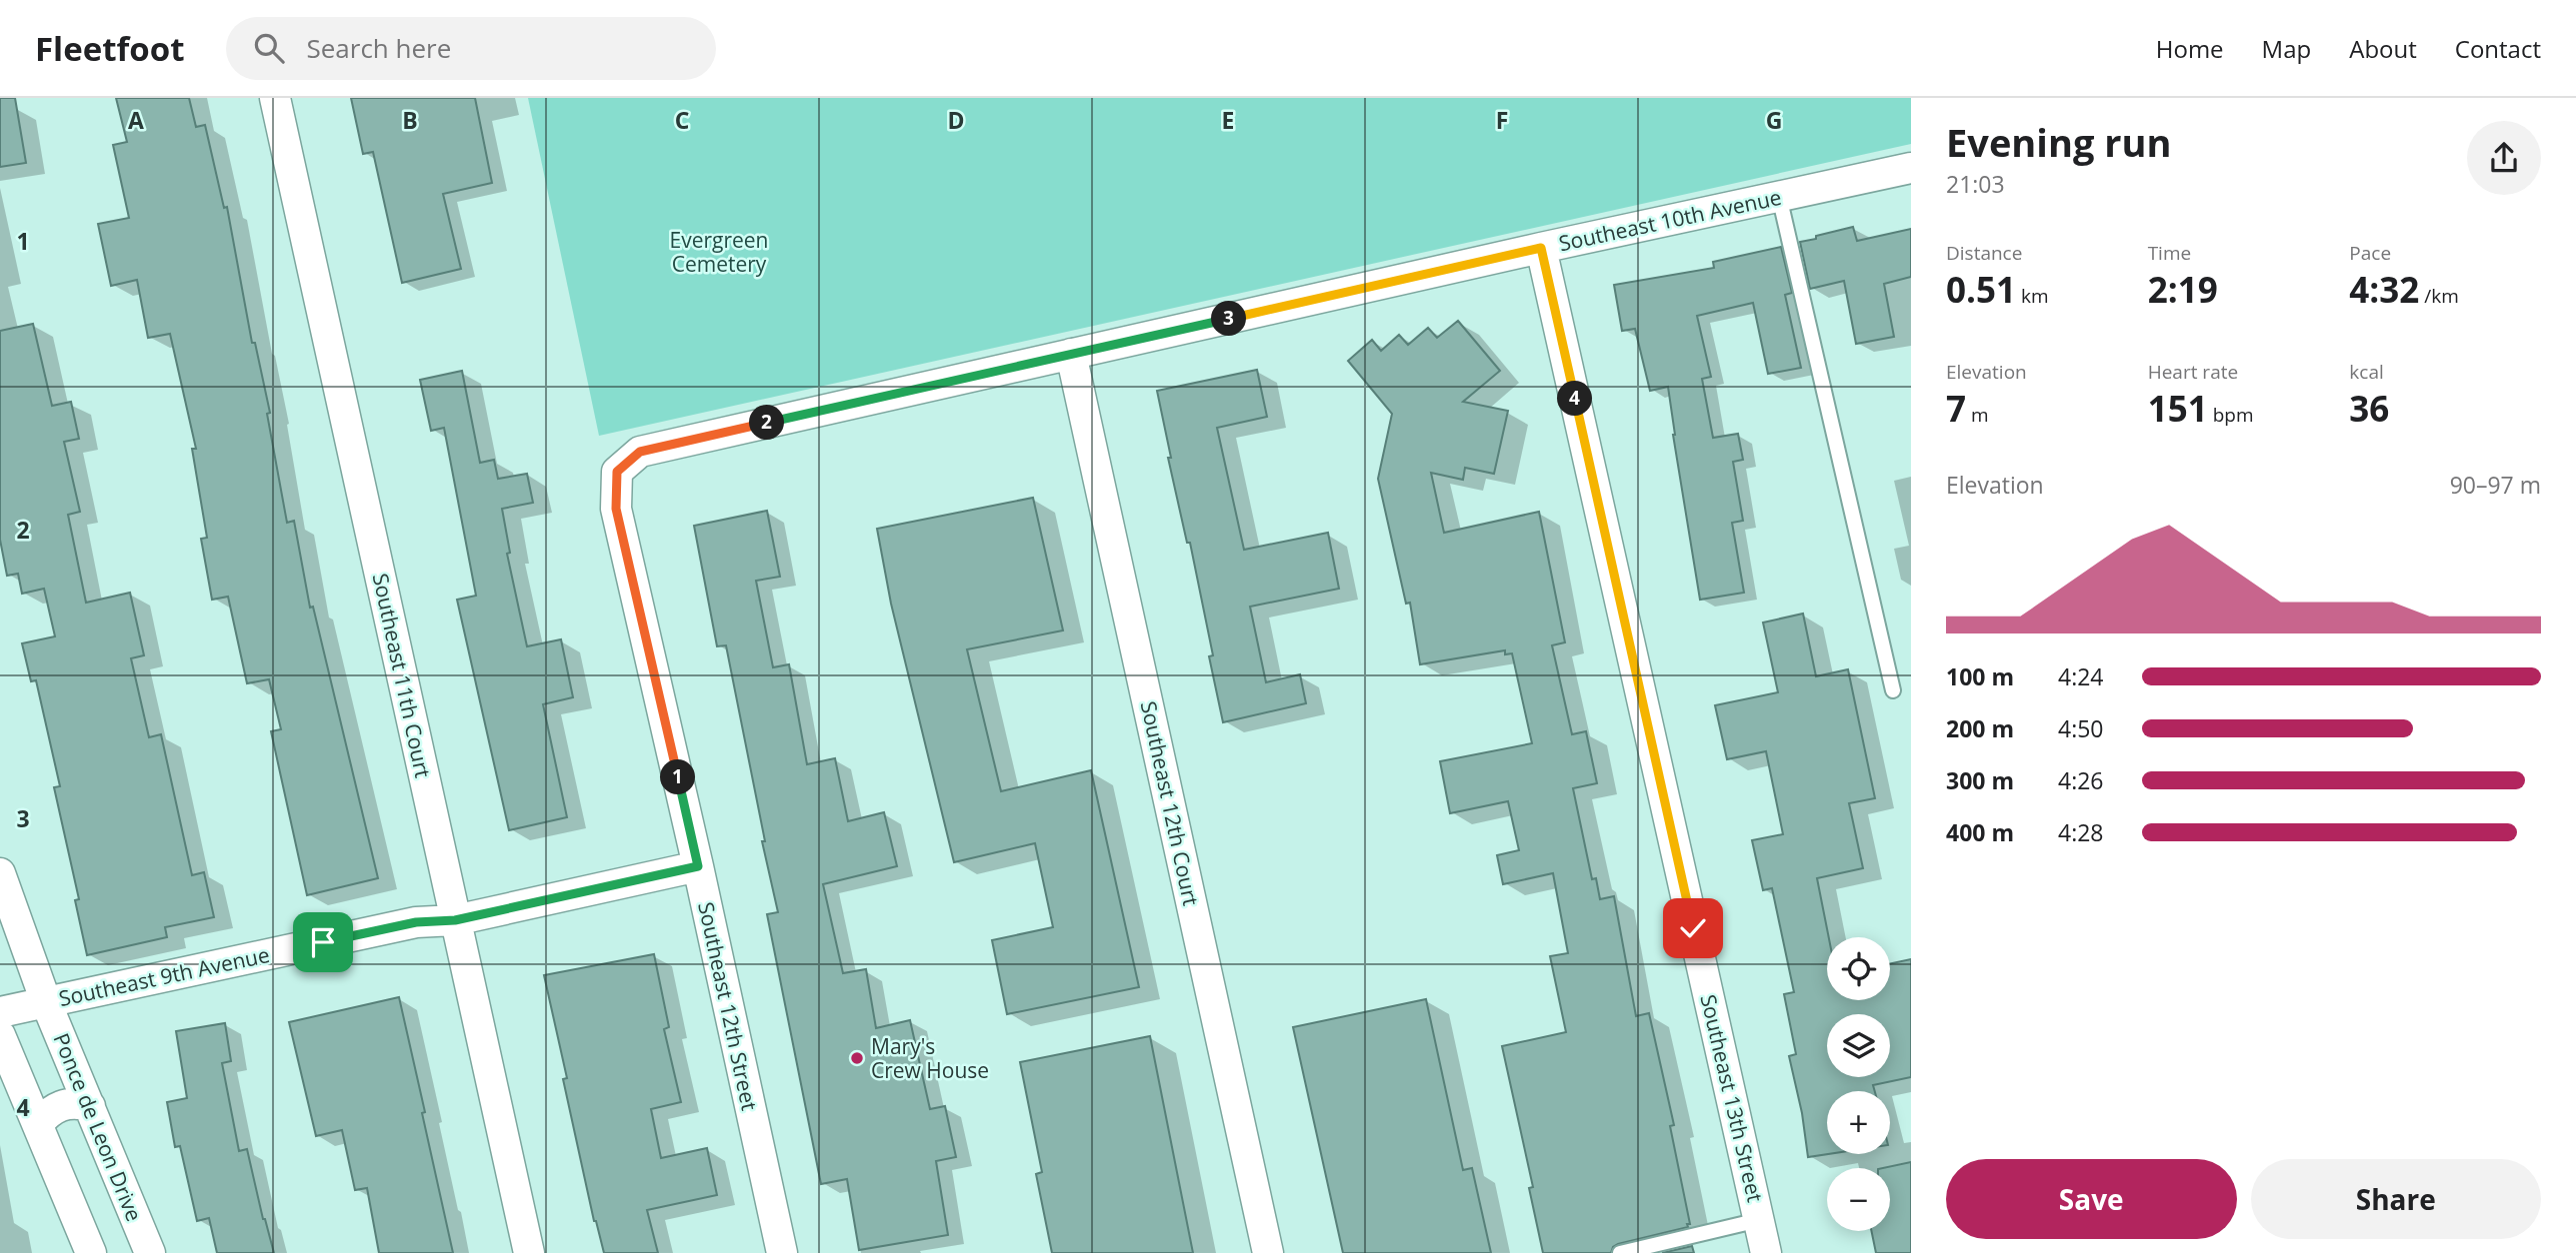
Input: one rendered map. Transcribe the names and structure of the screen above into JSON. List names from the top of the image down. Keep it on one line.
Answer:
{"streets":{"street":["Southeast 10th Avenue","Southeast 11th Court","Southeast 12th Court","Southeast 9th Avenue","Southeast 12th Street","Southeast 13th Street","Ponce de Leon Drive"]},"crossings":[["Southeast 10th Avenue","Southeast 12th Court"],["Southeast 10th Avenue","Southeast 12th Street"],["Southeast 10th Avenue","Southeast 13th Street"],["Southeast 11th Court","Southeast 9th Avenue"],["Southeast 9th Avenue","Southeast 12th Street"],["Southeast 9th Avenue","Ponce de Leon Drive"]],"parks":["Evergreen Cemetery"],"places":["Mary's Crew House"],"page":{"header":"Fleetfoot","search":"Search here","nav":["Home","Map","About","Contact"],"heading":["Evening run","21:03"],"stats":[["Distance","0.51 km"],["Time","2:19"],["Pace","4:32 /km"],["Elevation","7 m"],["Heart rate","151 bpm"],["kcal","36"]],"pins":["3","4","2","1"],"chart":["Elevation","90–97 m"],"list":[{"name":"100 m","note":"4:24"},{"name":"200 m","note":"4:50"},{"name":"300 m","note":"4:26"},{"name":"400 m","note":"4:28"}],"map_buttons":["+","−"],"buttons":["Save","Share"]},"grid":{"columns":["A","B","C","D","E","F","G"],"rows":["1","2","3","4"]}}
